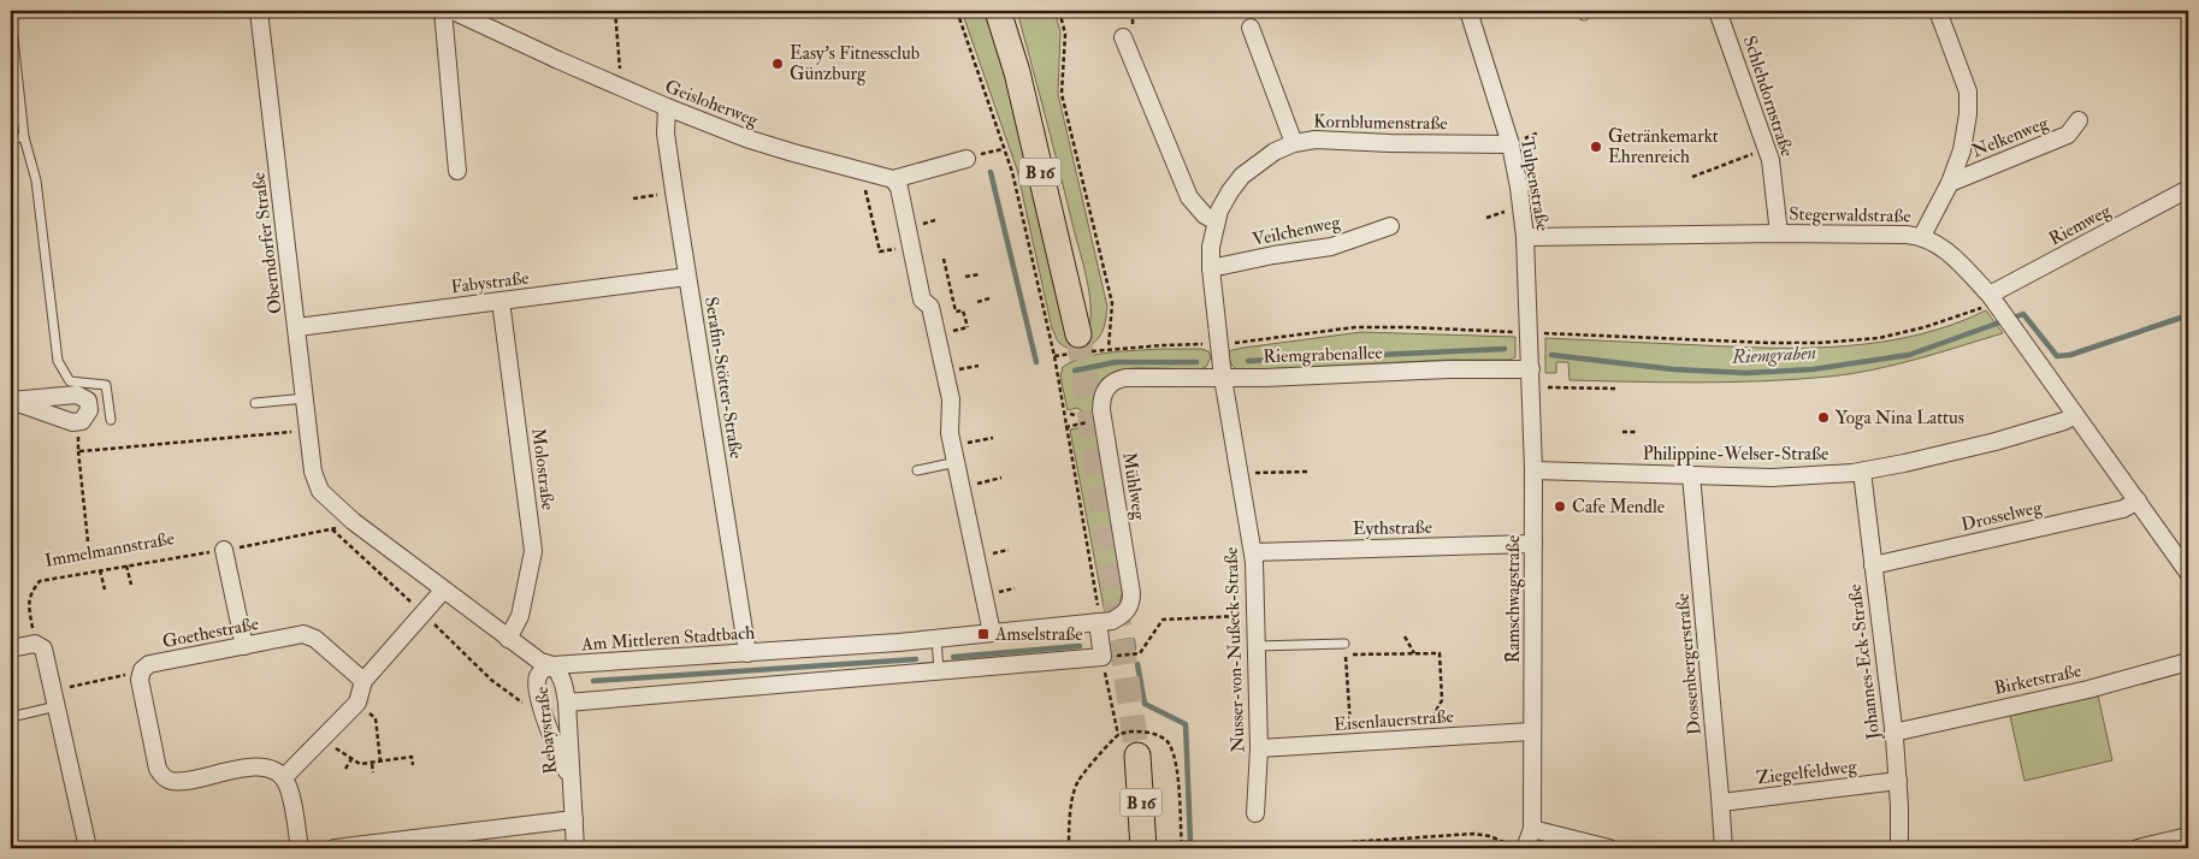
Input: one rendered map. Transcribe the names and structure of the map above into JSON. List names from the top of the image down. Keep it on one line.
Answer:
{"streets":{"main road":["B 16"],"street":["Schlehdornstraße","Geisloherweg","Kornblumenstraße","Nelkenweg","Tulpenstraße","Stegerwaldstraße","Riemweg","Veilchenweg","Oberndorfer Straße","Fabystraße","Riemgrabenallee","Serafin-Stötter-Straße","Philippine-Welser-Straße","Molostraße","Mühlweg","Drosselweg","Eythstraße","Ramschwagstraße","Goethestraße","Am Mittleren Stadtbach","Nusser-von-Nußeck-Straße","Johannes-Eck-Straße","Dossenbergerstraße","Birketstraße","Eisenlauerstraße","Rebaystraße","Ziegelfeldweg"],"path":["Immelmannstraße"]},"crossings":[["Schlehdornstraße","Stegerwaldstraße"],["Geisloherweg","Serafin-Stötter-Straße"],["Kornblumenstraße","Tulpenstraße"],["Kornblumenstraße","Veilchenweg"],["Kornblumenstraße","Riemgrabenallee"],["Kornblumenstraße","Nusser-von-Nußeck-Straße"],["Tulpenstraße","Stegerwaldstraße"],["Tulpenstraße","Riemgrabenallee"],["Tulpenstraße","Ramschwagstraße"],["Stegerwaldstraße","Riemweg"],["Stegerwaldstraße","Philippine-Welser-Straße"],["Stegerwaldstraße","Drosselweg"],["Oberndorfer Straße","Fabystraße"],["Oberndorfer Straße","Am Mittleren Stadtbach"],["Fabystraße","Serafin-Stötter-Straße"],["Fabystraße","Molostraße"],["Riemgrabenallee","Mühlweg"],["Riemgrabenallee","Ramschwagstraße"],["Riemgrabenallee","Nusser-von-Nußeck-Straße"],["Serafin-Stötter-Straße","Am Mittleren Stadtbach"],["Philippine-Welser-Straße","Ramschwagstraße"],["Philippine-Welser-Straße","Johannes-Eck-Straße"],["Philippine-Welser-Straße","Dossenbergerstraße"],["Molostraße","Am Mittleren Stadtbach"],["Mühlweg","Am Mittleren Stadtbach"],["Drosselweg","Johannes-Eck-Straße"],["Eythstraße","Ramschwagstraße"],["Eythstraße","Nusser-von-Nußeck-Straße"],["Immelmannstraße","Am Mittleren Stadtbach"],["Ramschwagstraße","Eisenlauerstraße"],["Am Mittleren Stadtbach","Rebaystraße"],["Nusser-von-Nußeck-Straße","Eisenlauerstraße"],["Johannes-Eck-Straße","Birketstraße"],["Johannes-Eck-Straße","Ziegelfeldweg"],["Dossenbergerstraße","Ziegelfeldweg"]],"water":["Riemgraben"],"places":{"other":["Easy's Fitnessclub Günzburg","Getränkemarkt Ehrenreich","Yoga Nina Lattus","Cafe Mendle"],"transit":["Amselstraße"]}}
